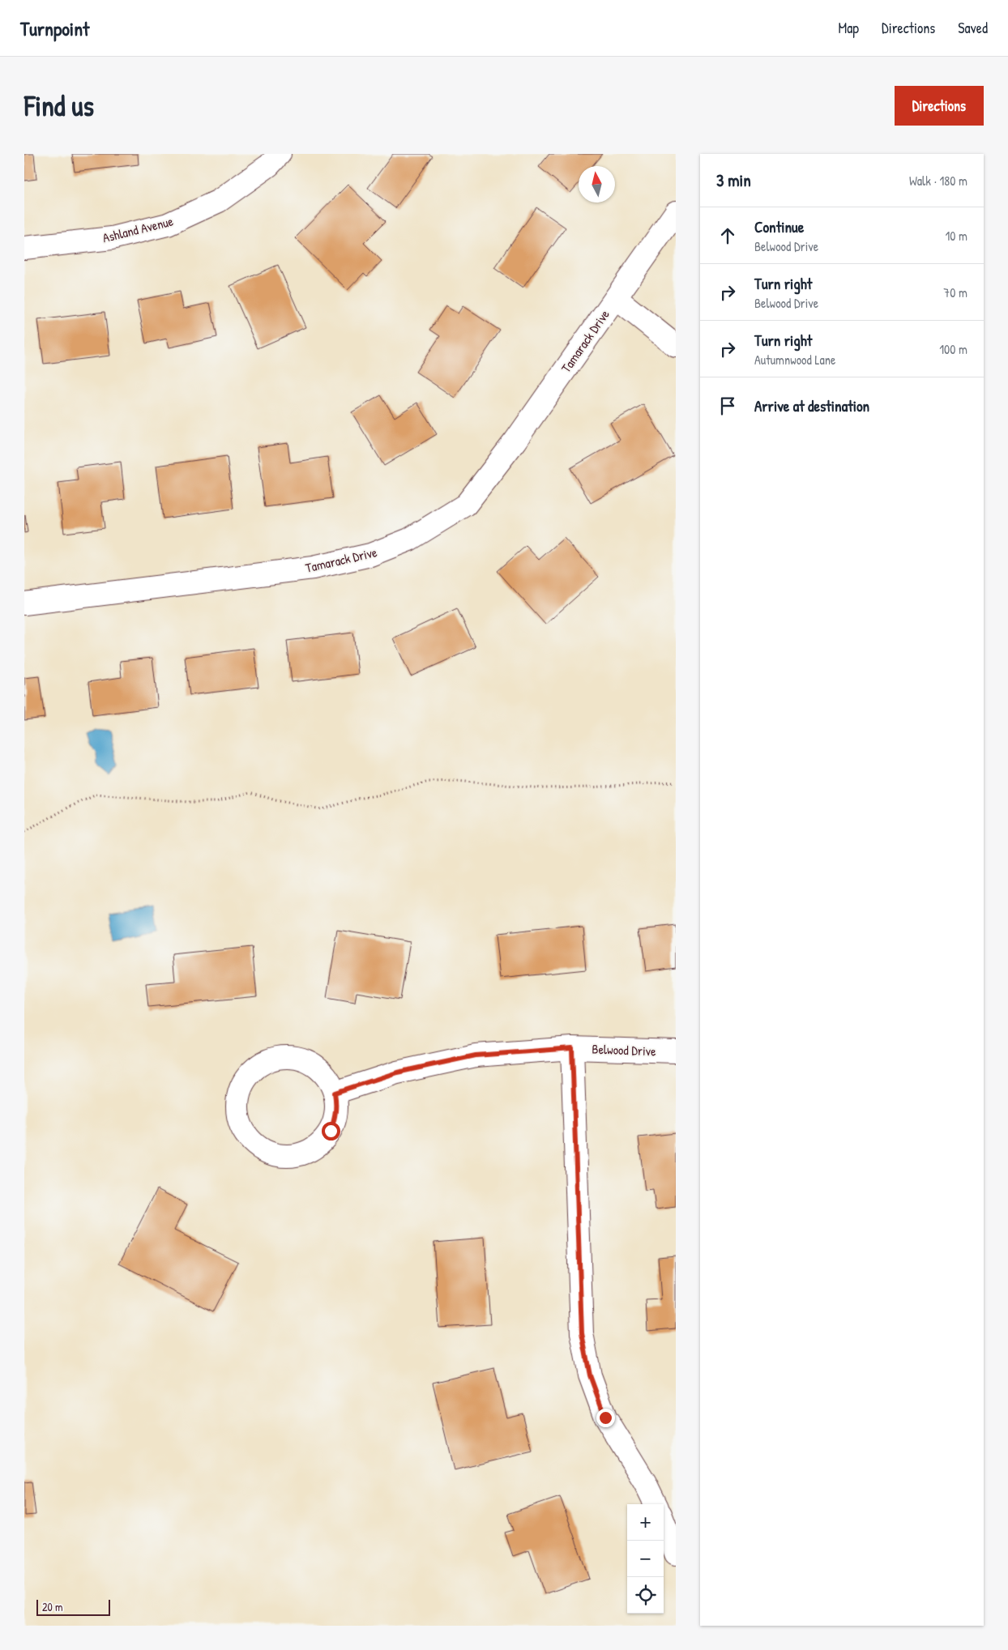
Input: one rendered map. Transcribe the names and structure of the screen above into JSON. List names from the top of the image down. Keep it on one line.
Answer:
{"streets":{"street":["Ashland Avenue","Tamarack Drive","Belwood Drive"]},"scale_bar":"20 m","north":"top","page":{"header":"Turnpoint","nav":["Map","Directions","Saved"],"buttons":"Directions","title":"Find us","heading":["3 min","Walk · 180 m"],"list":[["Continue","Belwood Drive","10 m"],["Turn right","Belwood Drive","70 m"],["Turn right","Autumnwood Lane","100 m"],"Arrive at destination"],"map_buttons":["+","−"],"scale":"20 m"}}
